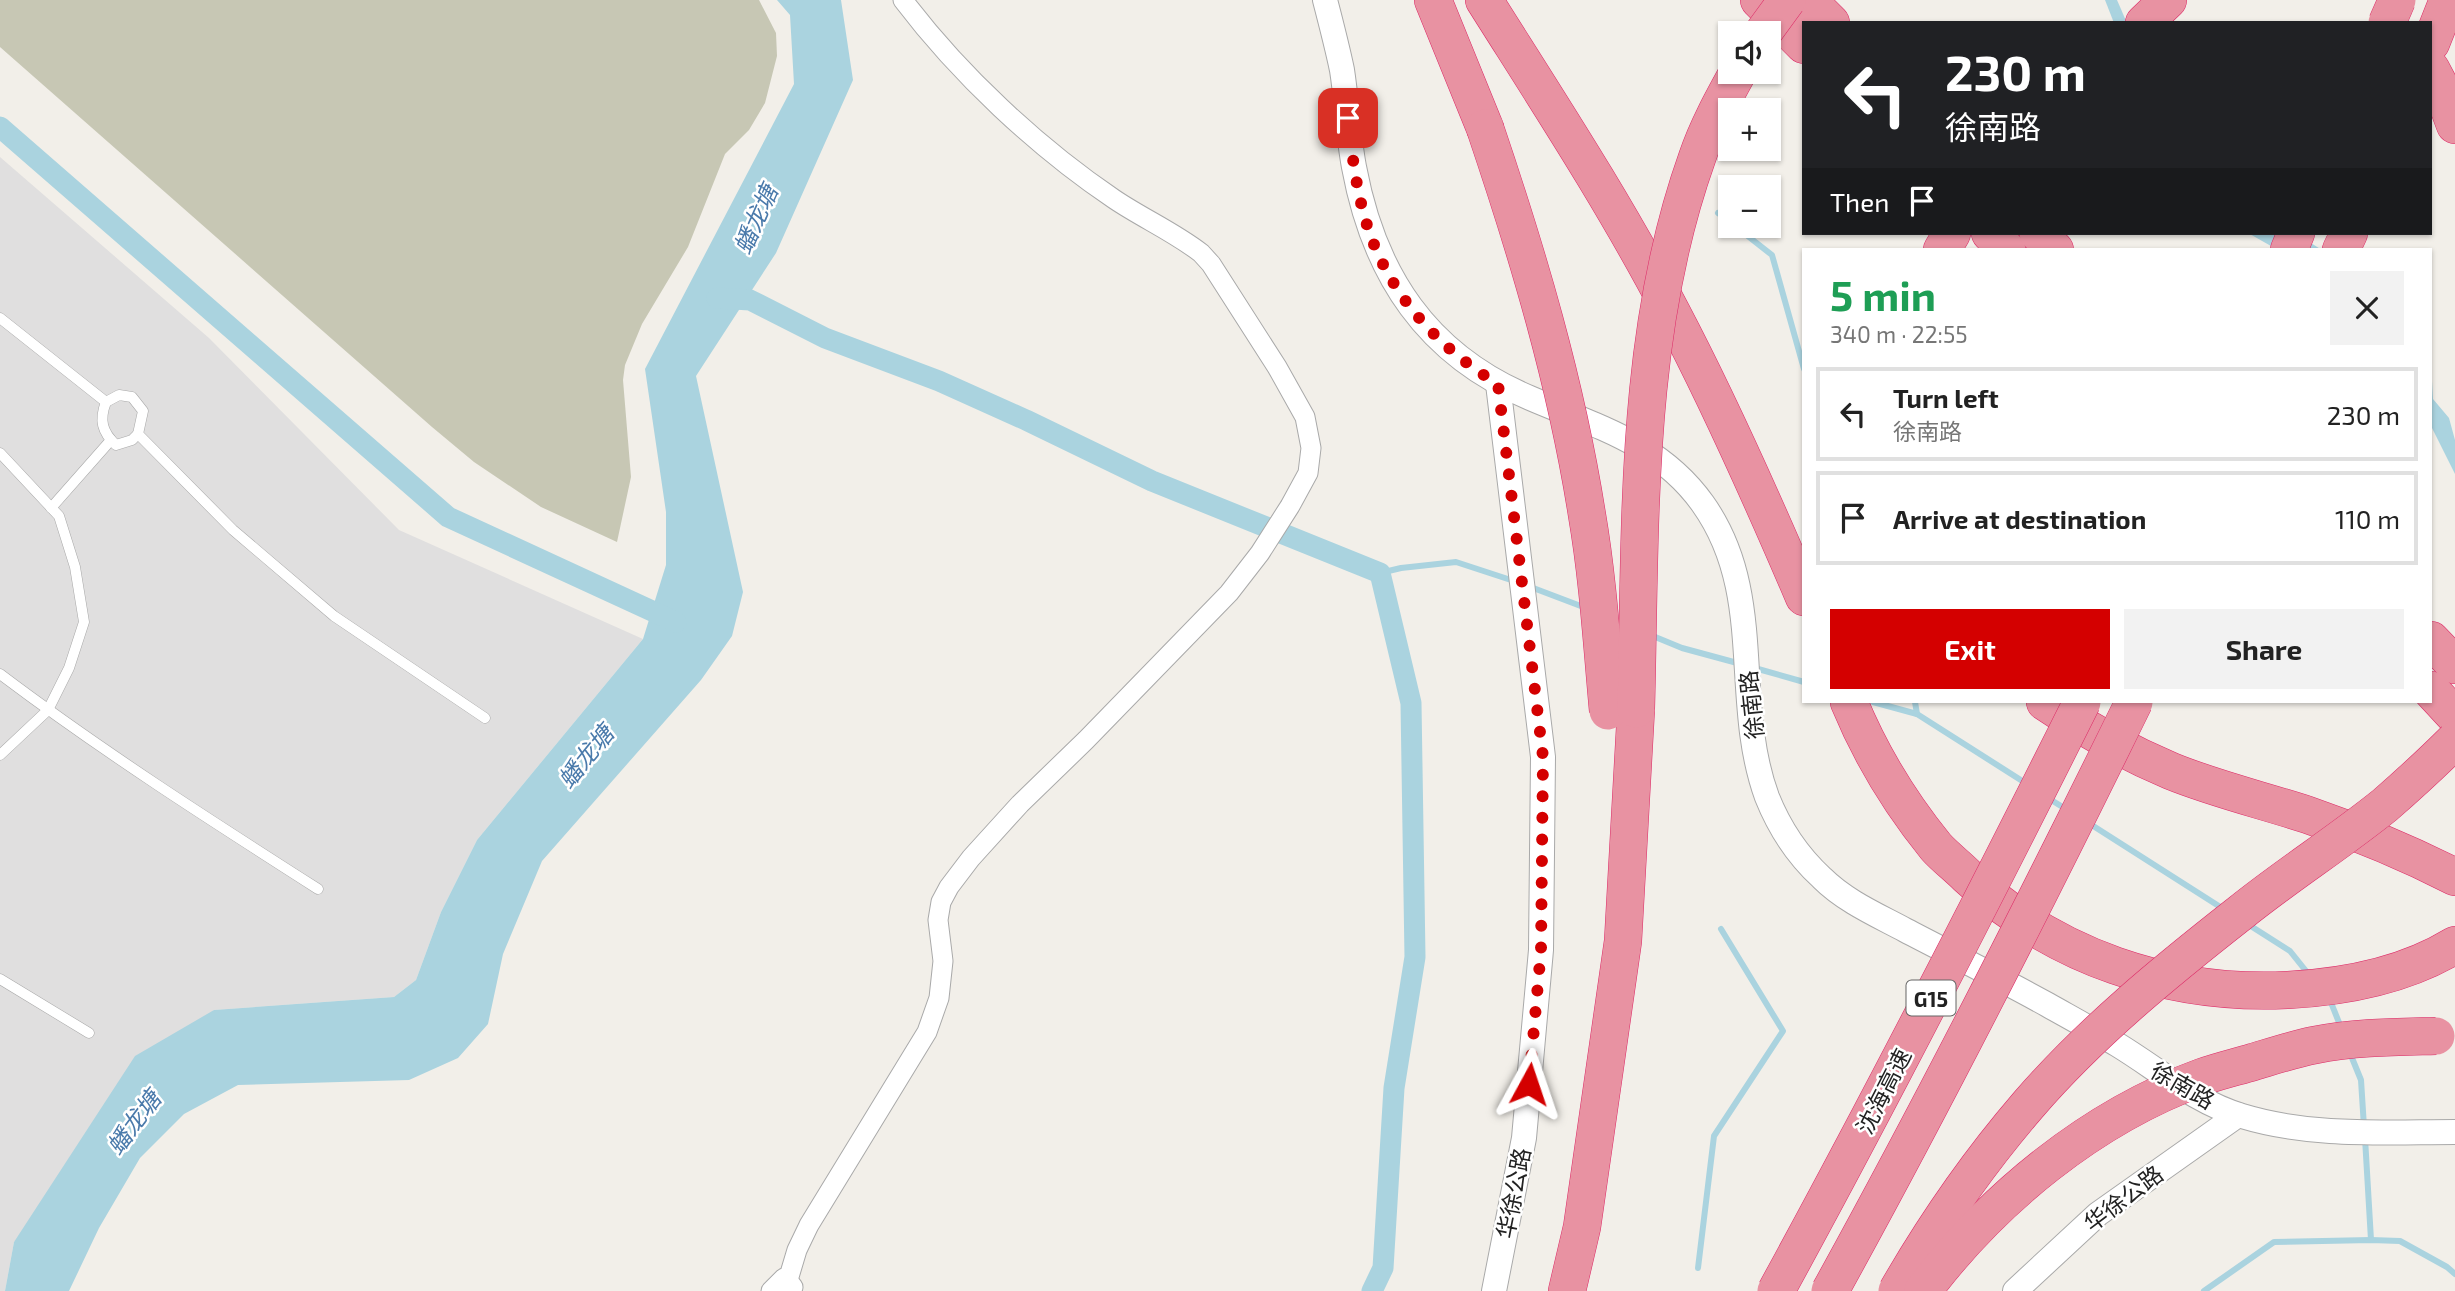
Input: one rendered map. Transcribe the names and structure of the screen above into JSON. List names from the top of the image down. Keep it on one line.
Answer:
{"streets":{"highway":["G15","沈海高速"],"street":["徐南路","华徐公路"]},"crossings":[["徐南路","华徐公路"]],"water":["蟠龙塘"],"page":{"map_buttons":["+","−"],"turn":["230 m","徐南路"],"then":"Then","heading":["5 min","340 m · 22:55"],"list":[{"name":"Turn left","note":"徐南路","value":"230 m"},{"name":"Arrive at destination","value":"110 m"}],"buttons":["Exit","Share"]}}
